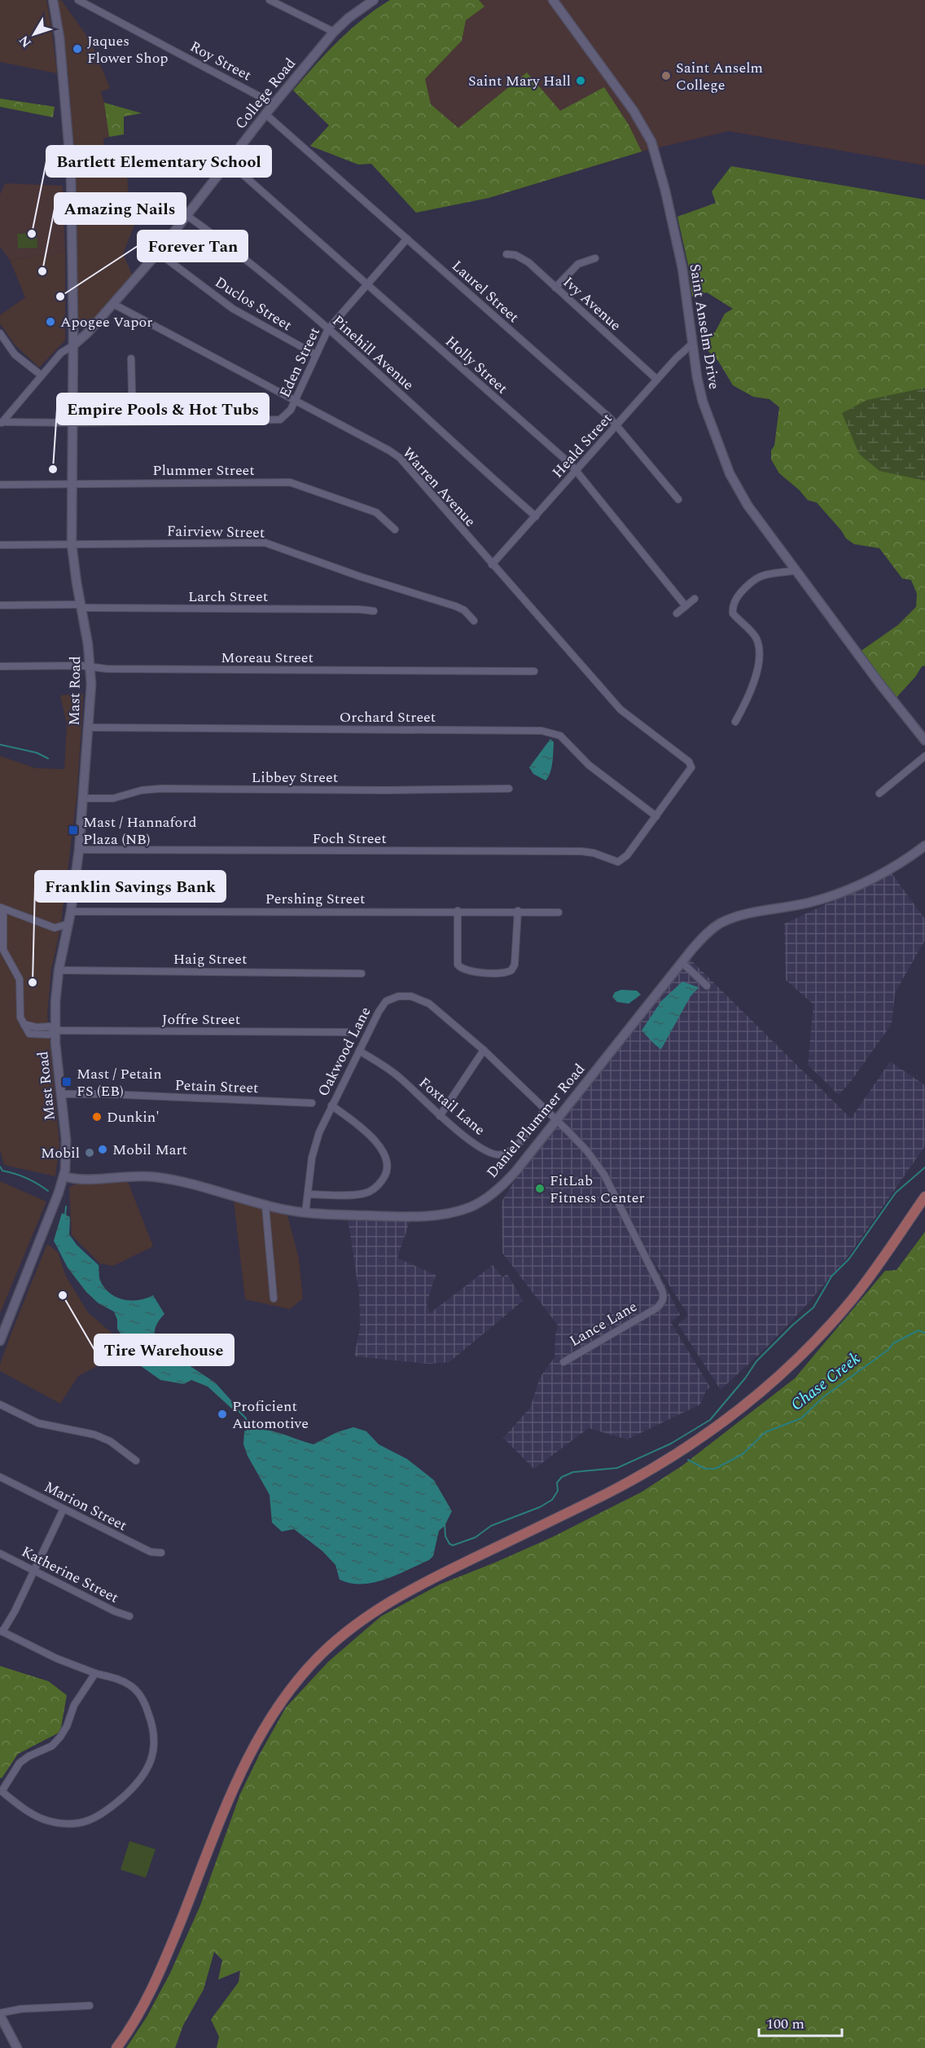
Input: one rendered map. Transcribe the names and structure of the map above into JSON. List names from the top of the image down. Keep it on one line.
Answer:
{"streets":{"street":["Roy Street","College Road","Laurel Street","Duclos Street","Ivy Avenue","Saint Anselm Drive","Pinehill Avenue","Eden Street","Holly Street","Heald Street","Plummer Street","Warren Avenue","Fairview Street","Larch Street","Moreau Street","Mast Road","Orchard Street","Libbey Street","Foch Street","Pershing Street","Haig Street","Joffre Street","Oakwood Lane","Petain Street","Foxtail Lane","Daniel Plummer Road","Lance Lane","Marion Street","Katherine Street"]},"crossings":[["Roy Street","College Road"],["College Road","Laurel Street"],["College Road","Duclos Street"],["College Road","Pinehill Avenue"],["College Road","Holly Street"],["College Road","Warren Avenue"],["College Road","Mast Road"],["Laurel Street","Eden Street"],["Laurel Street","Heald Street"],["Duclos Street","Eden Street"],["Ivy Avenue","Heald Street"],["Saint Anselm Drive","Heald Street"],["Pinehill Avenue","Eden Street"],["Pinehill Avenue","Heald Street"],["Eden Street","Holly Street"],["Eden Street","Warren Avenue"],["Eden Street","Mast Road"],["Holly Street","Heald Street"],["Heald Street","Warren Avenue"],["Plummer Street","Mast Road"],["Warren Avenue","Orchard Street"],["Warren Avenue","Foch Street"],["Fairview Street","Mast Road"],["Larch Street","Mast Road"],["Moreau Street","Mast Road"],["Mast Road","Orchard Street"],["Mast Road","Libbey Street"],["Mast Road","Foch Street"],["Mast Road","Pershing Street"],["Mast Road","Haig Street"],["Mast Road","Joffre Street"],["Mast Road","Petain Street"],["Mast Road","Daniel Plummer Road"],["Orchard Street","Foch Street"],["Oakwood Lane","Foxtail Lane"],["Oakwood Lane","Daniel Plummer Road"],["Oakwood Lane","Lance Lane"]],"water":["Chase Creek"],"places":{"other":["Jaques Flower Shop","Saint Anselm College","Saint Mary Hall","Bartlett Elementary School","Amazing Nails","Forever Tan","Apogee Vapor","Empire Pools & Hot Tubs","Franklin Savings Bank","Dunkin'","Mobil Mart","Mobil","FitLab Fitness Center","Tire Warehouse","Proficient Automotive"],"transit":["Mast / Hannaford Plaza (NB)","Mast / Petain FS (EB)"]},"scale_bar":"100 m","north":"bottom left"}
